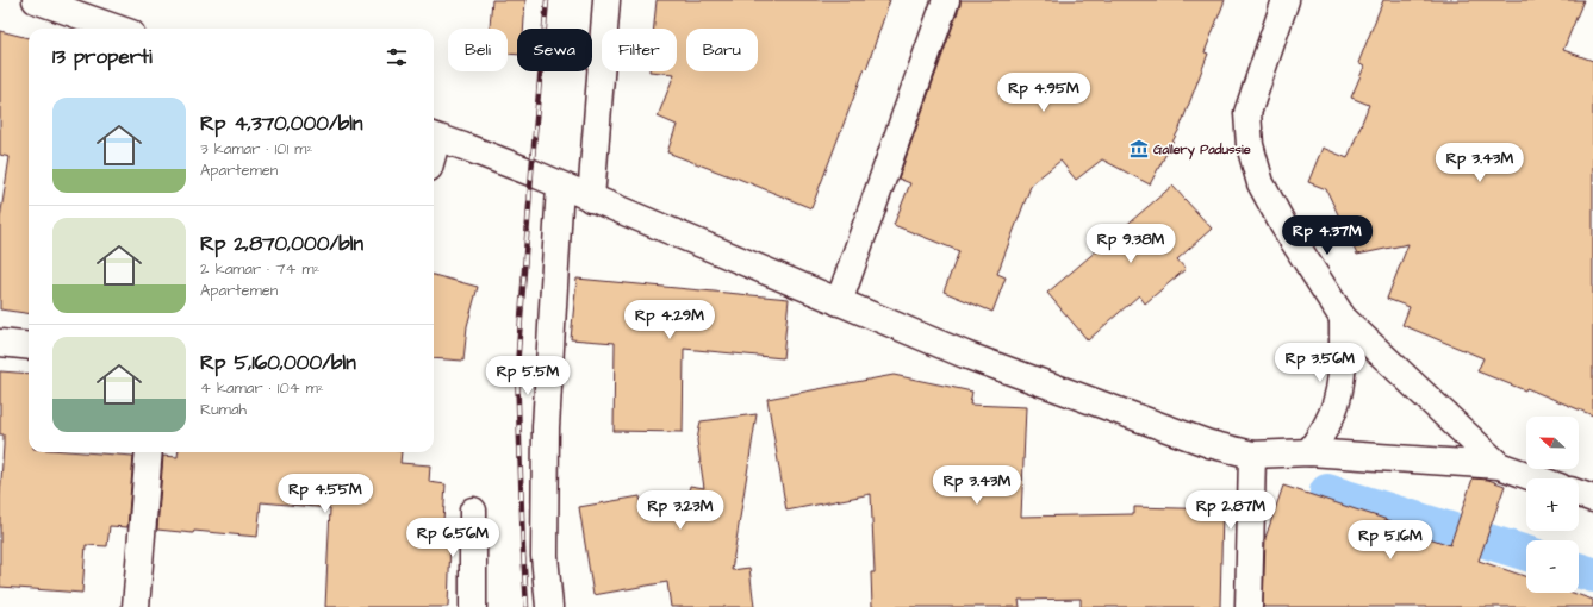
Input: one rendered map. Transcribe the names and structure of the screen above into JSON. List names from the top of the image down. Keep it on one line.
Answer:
{"places":{"museum":["Gallery Padussie"]},"north":"left","page":{"chip":["Beli","Sewa","Filter","Baru"],"heading":"13 properti","price":["Rp 4.95M","Rp 3.43M","Rp 4.37M","Rp 9.38M","Rp 4.29M","Rp 3.56M","Rp 5.5M","Rp 3.43M","Rp 4.55M","Rp 3.23M","Rp 2.87M","Rp 6.56M","Rp 5.16M"],"list":[{"name":"Rp 4,370,000/bln","note":"3 kamar · 101 m² · Apartemen"},{"name":"Rp 2,870,000/bln","note":"2 kamar · 74 m² · Apartemen"},{"name":"Rp 5,160,000/bln","note":"4 kamar · 104 m² · Rumah"}],"map_buttons":["+","−"]}}
